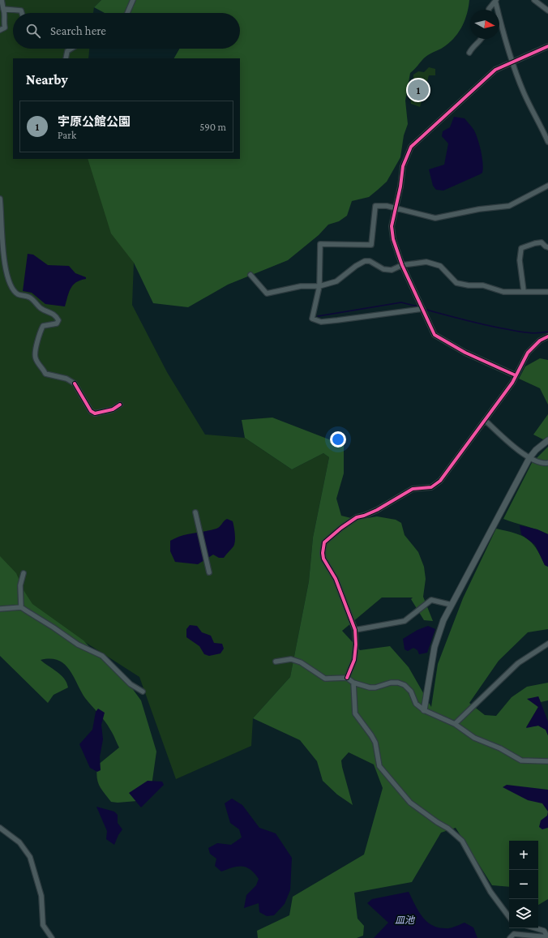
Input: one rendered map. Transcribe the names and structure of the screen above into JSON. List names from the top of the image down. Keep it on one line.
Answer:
{"water":["皿池"],"north":"right","page":{"search":"Search here","heading":"Nearby","pins":"1","list":[{"mark":"1","name":"宇原公館公園","note":"Park","value":"590 m"}],"map_buttons":["+","−"]}}
